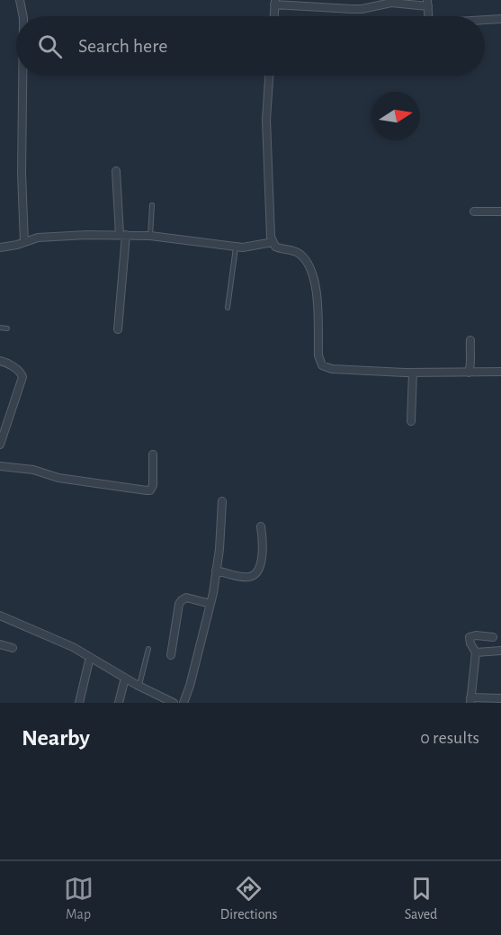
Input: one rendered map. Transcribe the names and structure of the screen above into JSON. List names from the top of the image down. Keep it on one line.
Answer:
{"north":"right","page":{"search":"Search here","heading":["Nearby","0 results"],"nav":["Map","Directions","Saved"]}}
